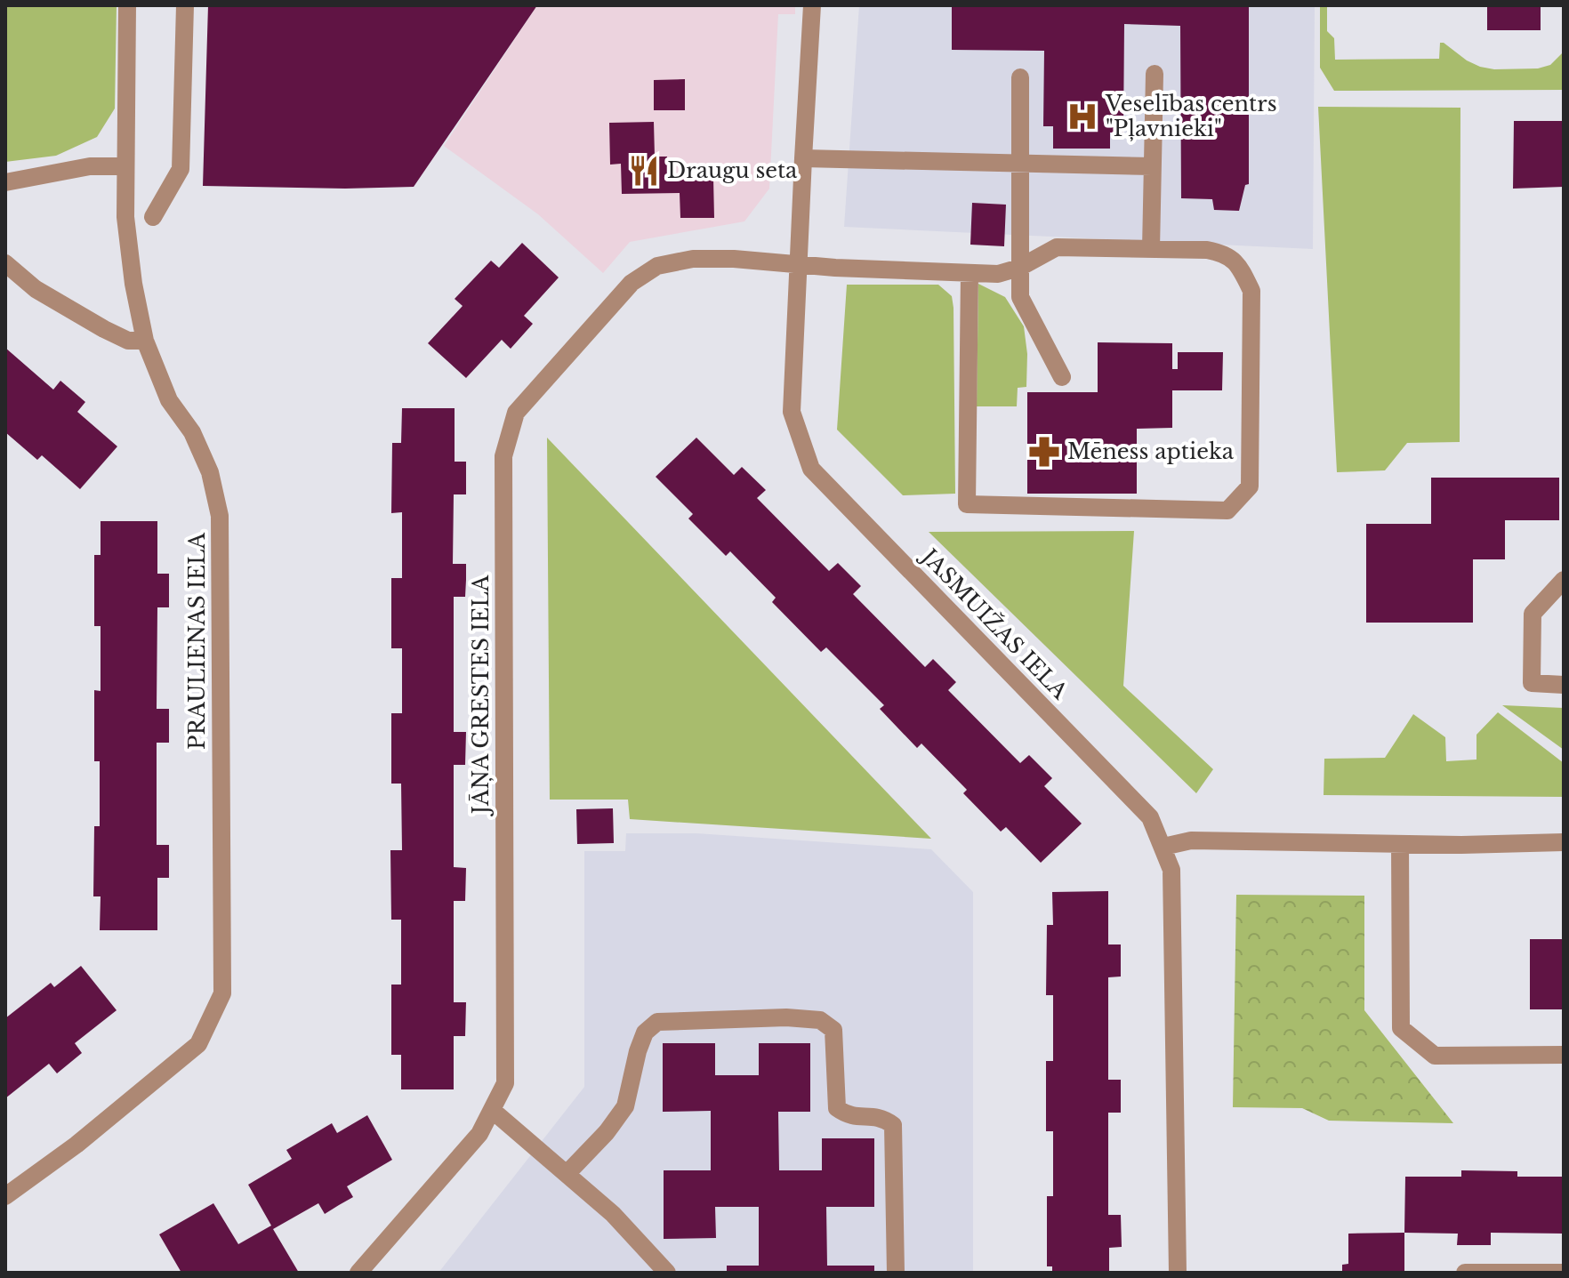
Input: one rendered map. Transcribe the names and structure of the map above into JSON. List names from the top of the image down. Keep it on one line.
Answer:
{"streets":{"street":["JASMUIŽAS IELA","PRAULIENAS IELA","JĀŅA GRESTES IELA"]},"crossings":[["JASMUIŽAS IELA","JĀŅA GRESTES IELA"]],"places":{"hospital":["Veselības centrs \"Pļavnieki\""],"restaurant":["Draugu seta"],"pharmacy":["Mēness aptieka"]}}
